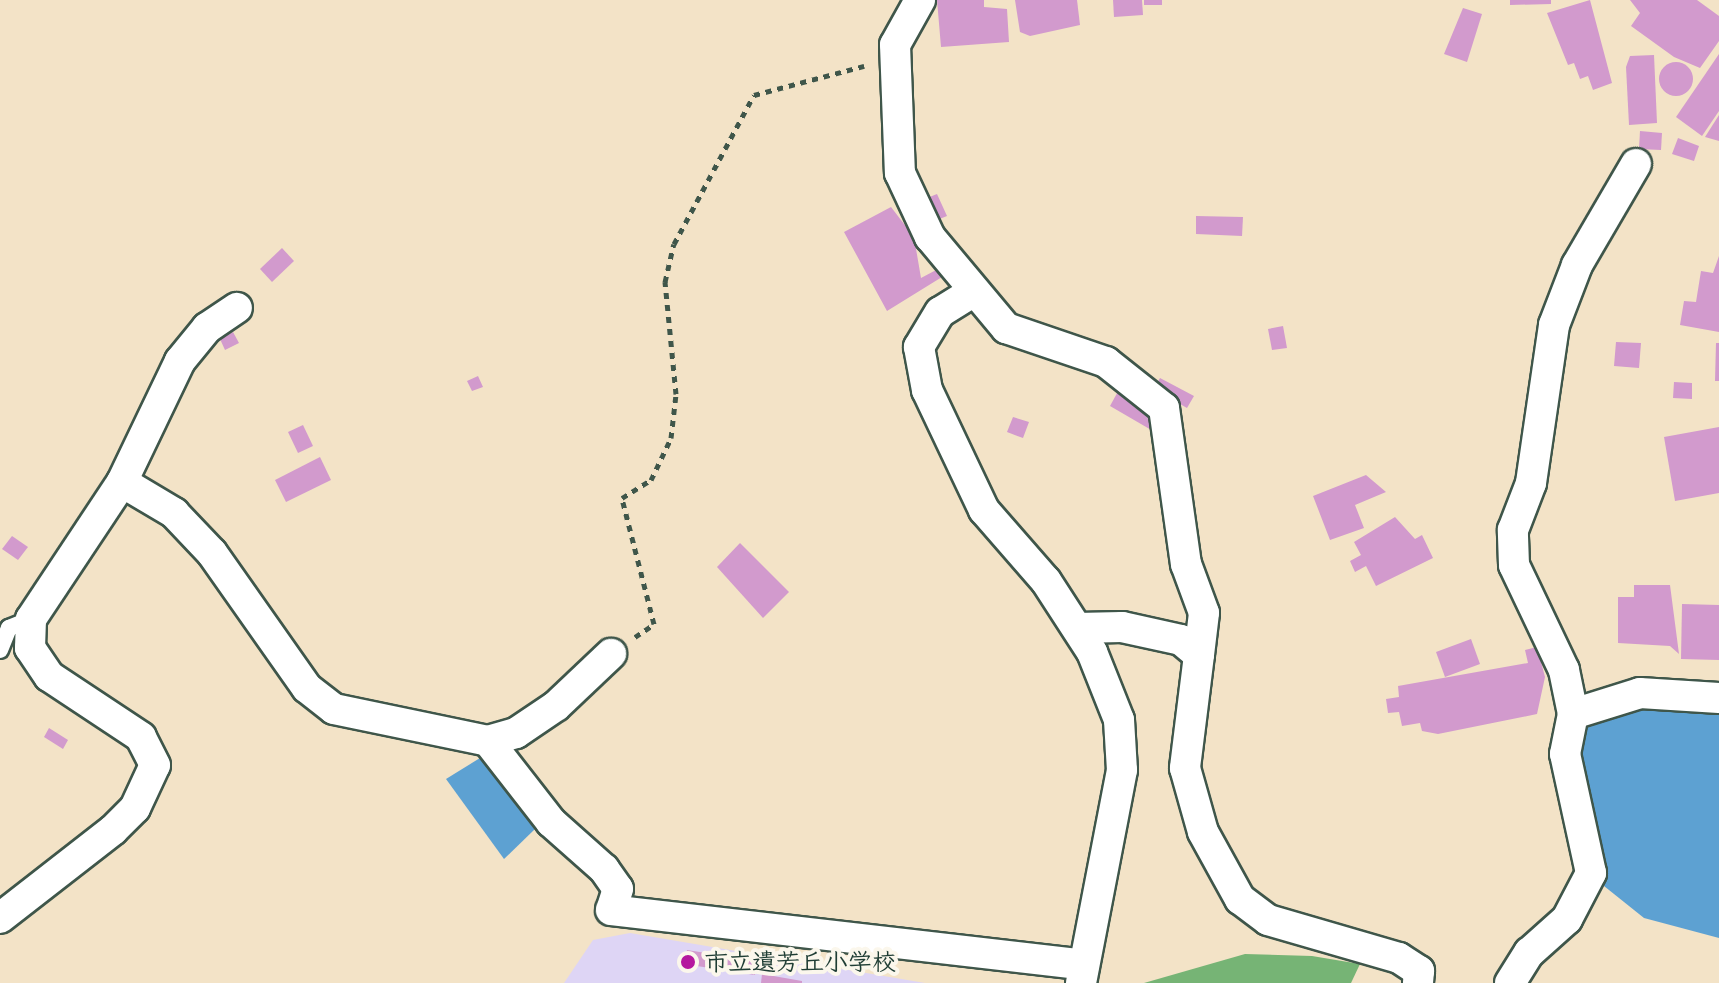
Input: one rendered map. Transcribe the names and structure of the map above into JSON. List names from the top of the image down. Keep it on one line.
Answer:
{"places":["市立遺芳丘小学校"]}
